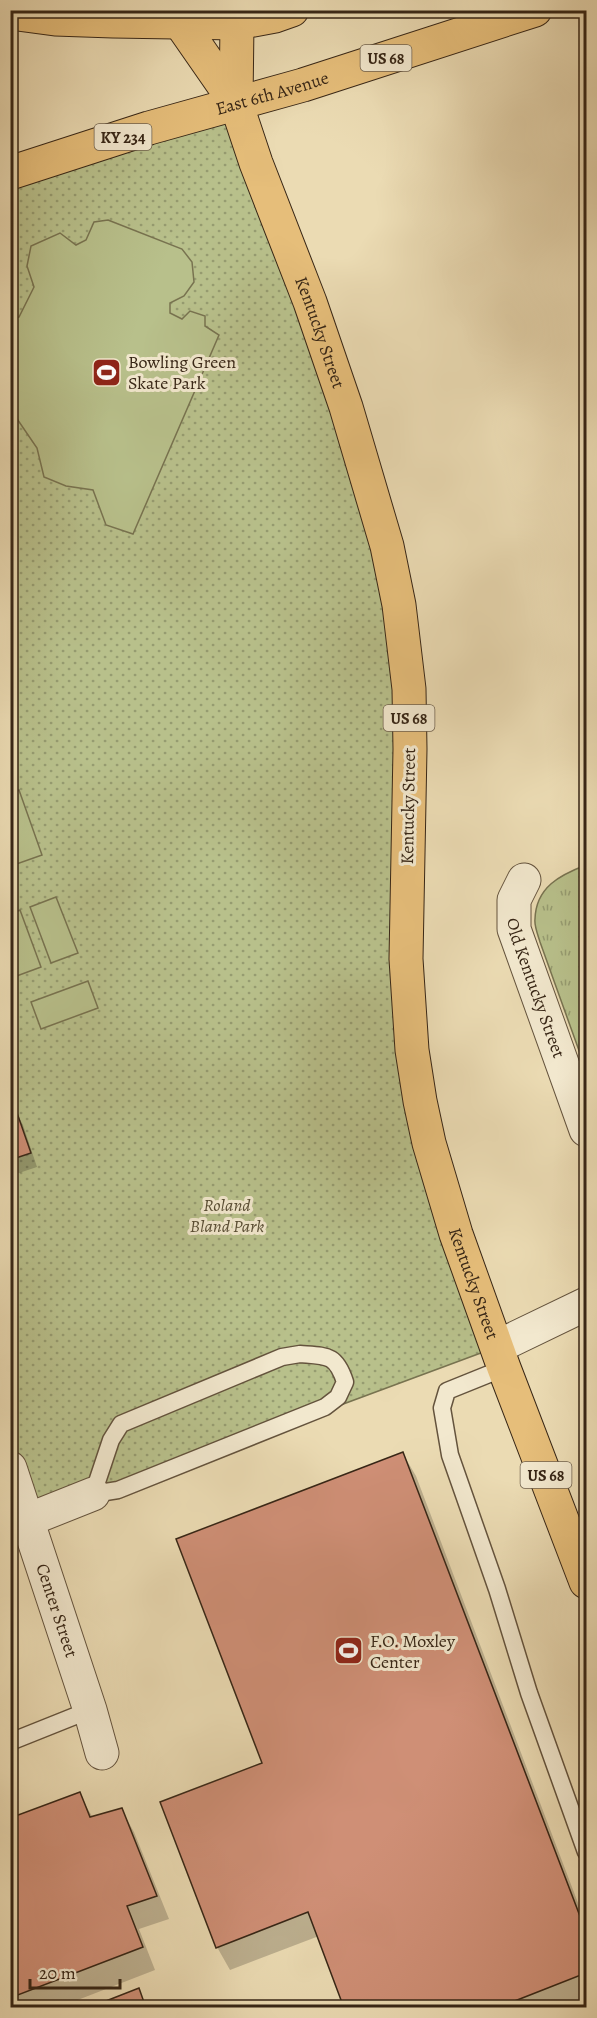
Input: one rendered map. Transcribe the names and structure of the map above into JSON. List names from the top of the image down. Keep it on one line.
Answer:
{"streets":{"main road":["US 68","East 6th Avenue","KY 234","Kentucky Street"],"street":["Old Kentucky Street","Center Street"]},"crossings":[["East 6th Avenue","Kentucky Street"]],"parks":["Roland Bland Park"],"places":{"sports":["Bowling Green Skate Park","F.O. Moxley Center"]},"scale_bar":"20 m"}
